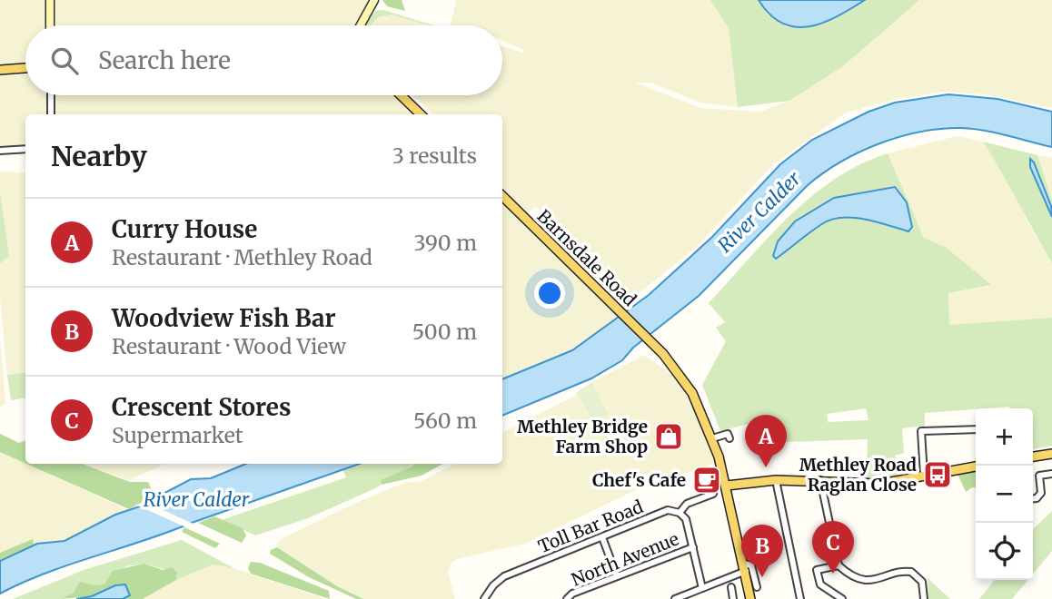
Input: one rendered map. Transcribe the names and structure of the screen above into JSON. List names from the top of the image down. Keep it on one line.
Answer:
{"streets":{"main road":["Barnsdale Road"],"street":["Toll Bar Road","North Avenue"]},"water":["River Calder"],"places":{"shop":["Methley Bridge Farm Shop"],"bus stop":["Methley Road Raglan Close"],"cafe":["Chef's Cafe"]},"page":{"search":"Search here","heading":["Nearby","3 results"],"list":[{"mark":"A","name":"Curry House","note":"Restaurant · Methley Road","value":"390 m"},{"mark":"B","name":"Woodview Fish Bar","note":"Restaurant · Wood View","value":"500 m"},{"mark":"C","name":"Crescent Stores","note":"Supermarket","value":"560 m"}],"map_buttons":["+","−"],"pins":["A","C","B"]}}
